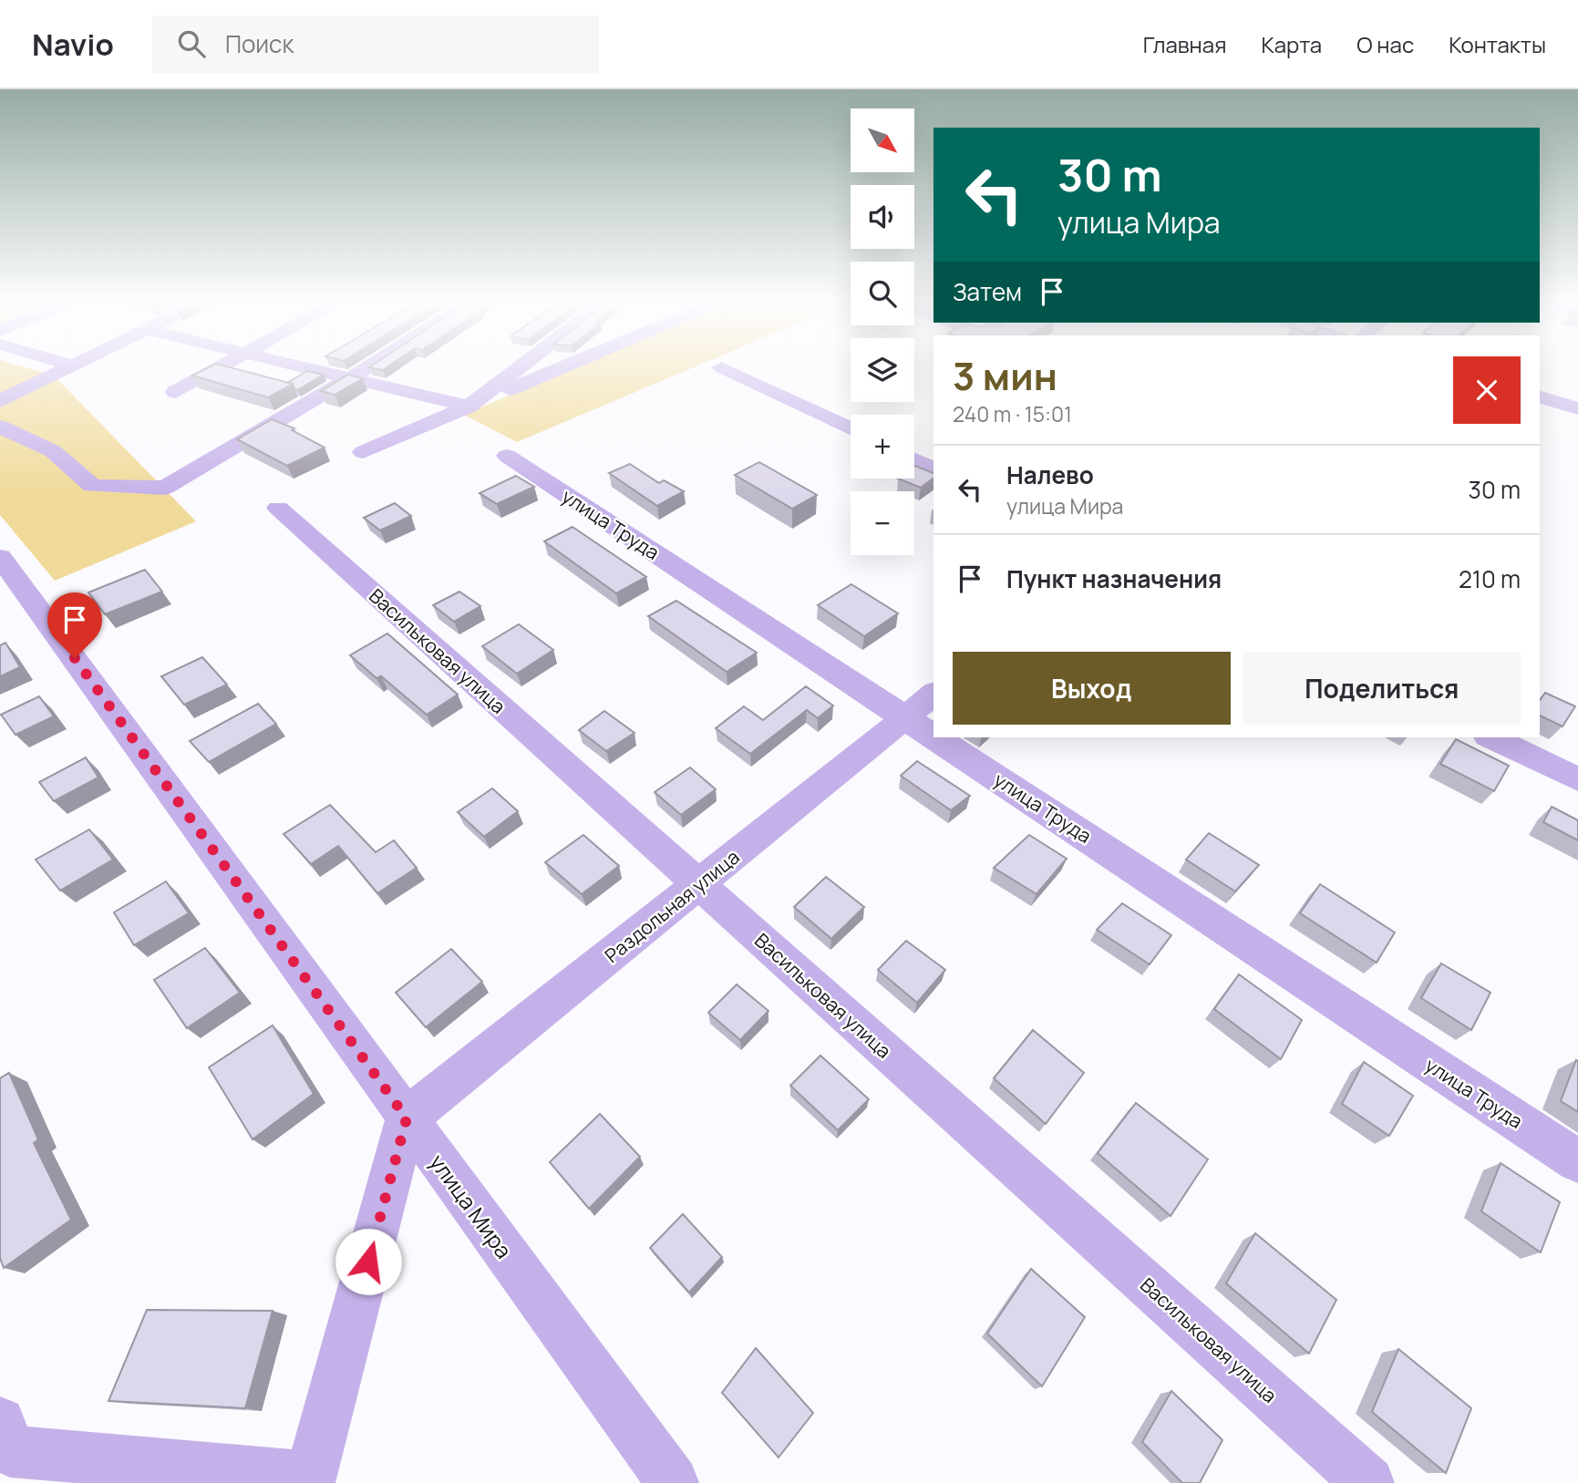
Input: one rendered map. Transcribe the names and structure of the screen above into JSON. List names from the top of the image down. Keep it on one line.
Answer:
{"streets":{"street":["улица Труда","Васильковая улица","Раздольная улица","улица Мира"]},"crossings":[["улица Труда","Раздольная улица"],["Васильковая улица","Раздольная улица"],["Раздольная улица","улица Мира"]],"north":"bottom right","page":{"header":"Navio","search":"Поиск","nav":["Главная","Карта","О нас","Контакты"],"map_buttons":["+","−"],"turn":["30 m","улица Мира"],"then":"Затем","heading":["3 мин","240 m · 15:01"],"list":[{"name":"Налево","note":"улица Мира","value":"30 m"},{"name":"Пункт назначения","value":"210 m"}],"buttons":["Выход","Поделиться"]}}
